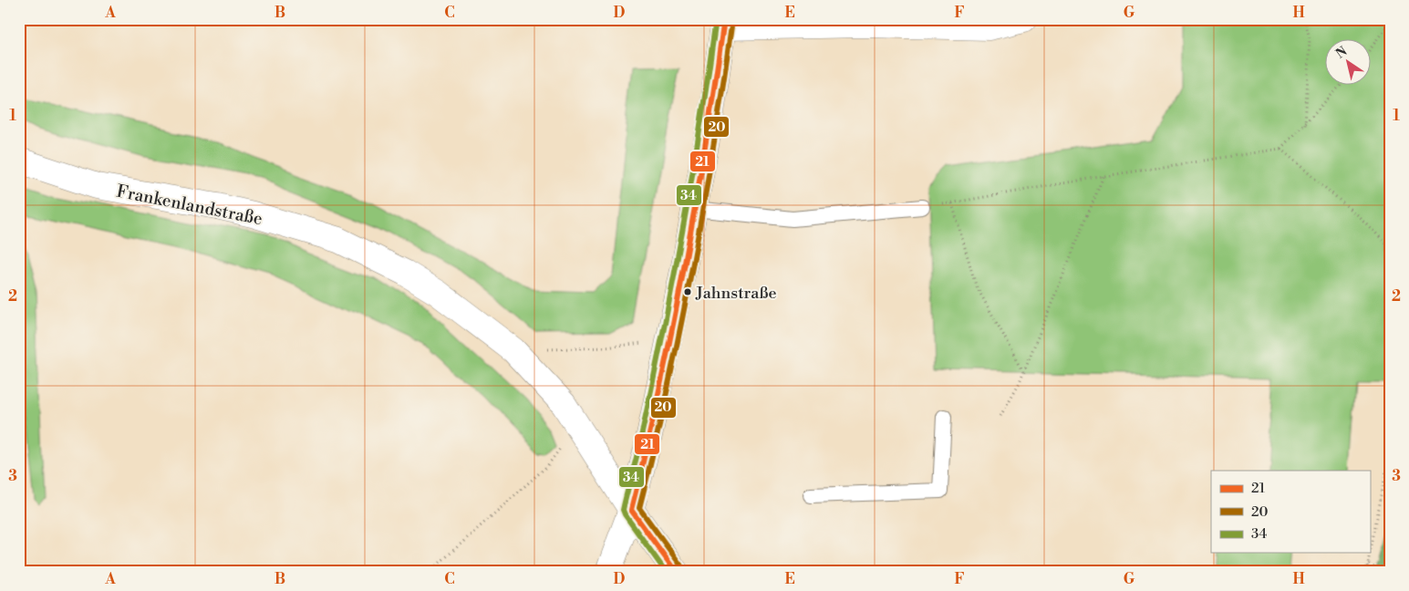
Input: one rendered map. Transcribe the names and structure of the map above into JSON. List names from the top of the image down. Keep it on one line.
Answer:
{"streets":{"street":["Frankenlandstraße"]},"places":["Jahnstraße"],"lines":["transit line 21","transit line 34","transit line 20"],"legend":["21","20","34"],"north":"top left","grid":{"columns":["A","B","C","D","E","F","G","H"],"rows":["1","2","3"]}}
